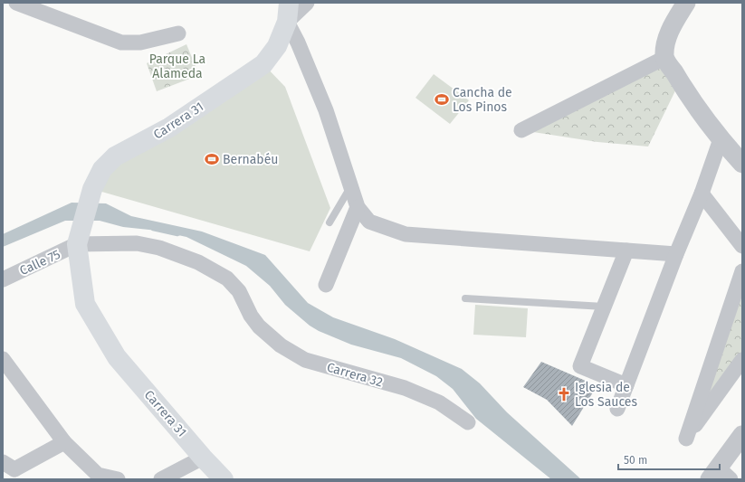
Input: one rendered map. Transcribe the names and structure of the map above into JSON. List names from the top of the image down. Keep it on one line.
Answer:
{"streets":{"main road":["Carrera 31"],"street":["Calle 75","Carrera 32"]},"crossings":[["Carrera 31","Calle 75"],["Carrera 31","Carrera 32"],["Calle 75","Carrera 32"]],"parks":["Parque La Alameda"],"places":{"sports":["Cancha de Los Pinos","Bernabéu"],"church":["Iglesia de Los Sauces"]},"scale_bar":"50 m"}
